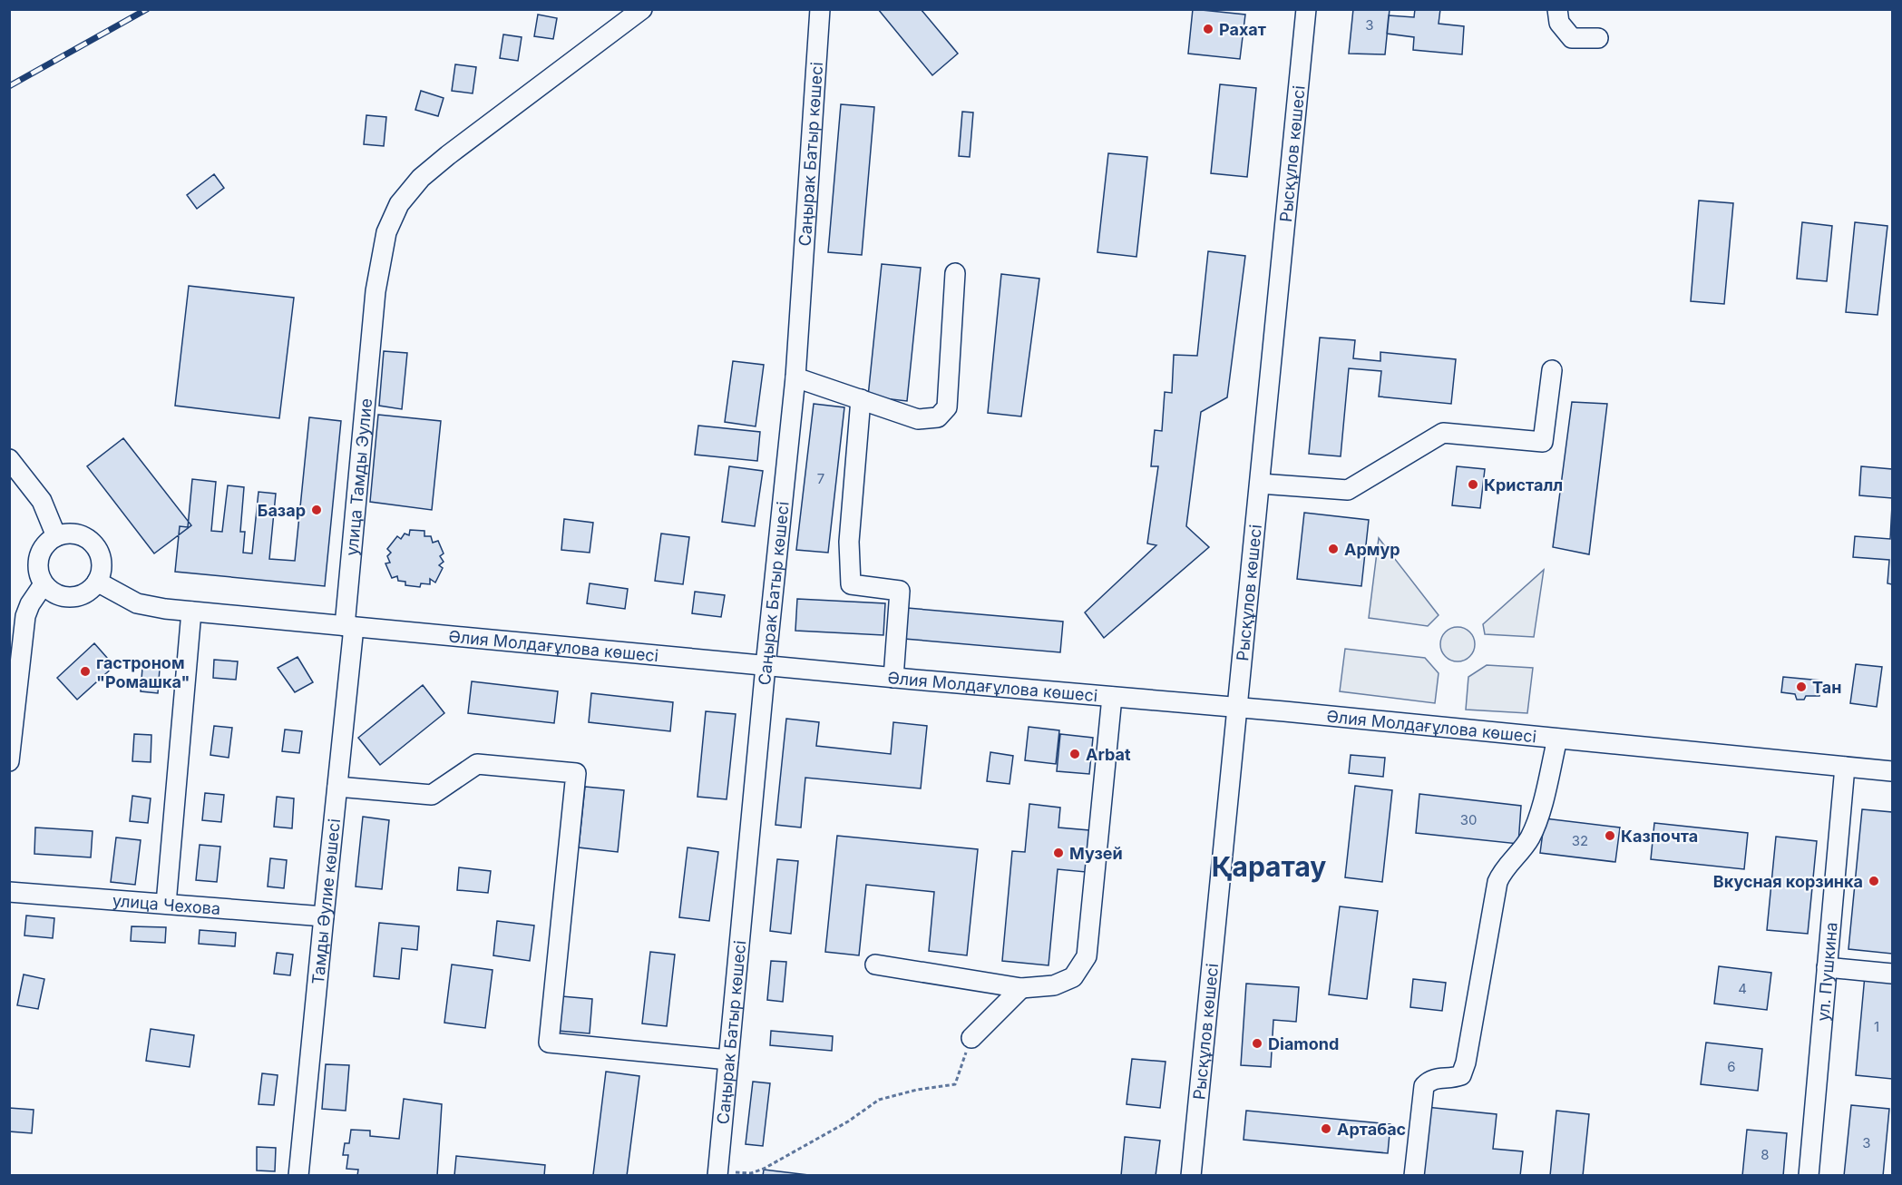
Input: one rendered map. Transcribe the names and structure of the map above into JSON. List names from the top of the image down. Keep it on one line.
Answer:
{"streets":{"street":["Саңырак Батыр көшесі","Рысқұлов көшесі","улица Тамды Эулие","Әлия Молдағұлова көшесі","Тамды Әулие көшесі","улица Чехова","ул. Пушкина"]},"crossings":[["Саңырак Батыр көшесі","Әлия Молдағұлова көшесі"],["Рысқұлов көшесі","Әлия Молдағұлова көшесі"],["улица Тамды Эулие","Әлия Молдағұлова көшесі"],["улица Тамды Эулие","Тамды Әулие көшесі"],["Әлия Молдағұлова көшесі","Тамды Әулие көшесі"],["Әлия Молдағұлова көшесі","ул. Пушкина"],["Тамды Әулие көшесі","улица Чехова"]],"districts":["Қаратау"],"places":["Рахат","Кристалл","Базар","Армур","гастроном \"Ромашка\"","Тан","Arbat","Казпочта","Музей","Вкусная корзинка","Diamond","Артабас"],"house_numbers":["3","7","30","32","4","1","6","3","8"]}
